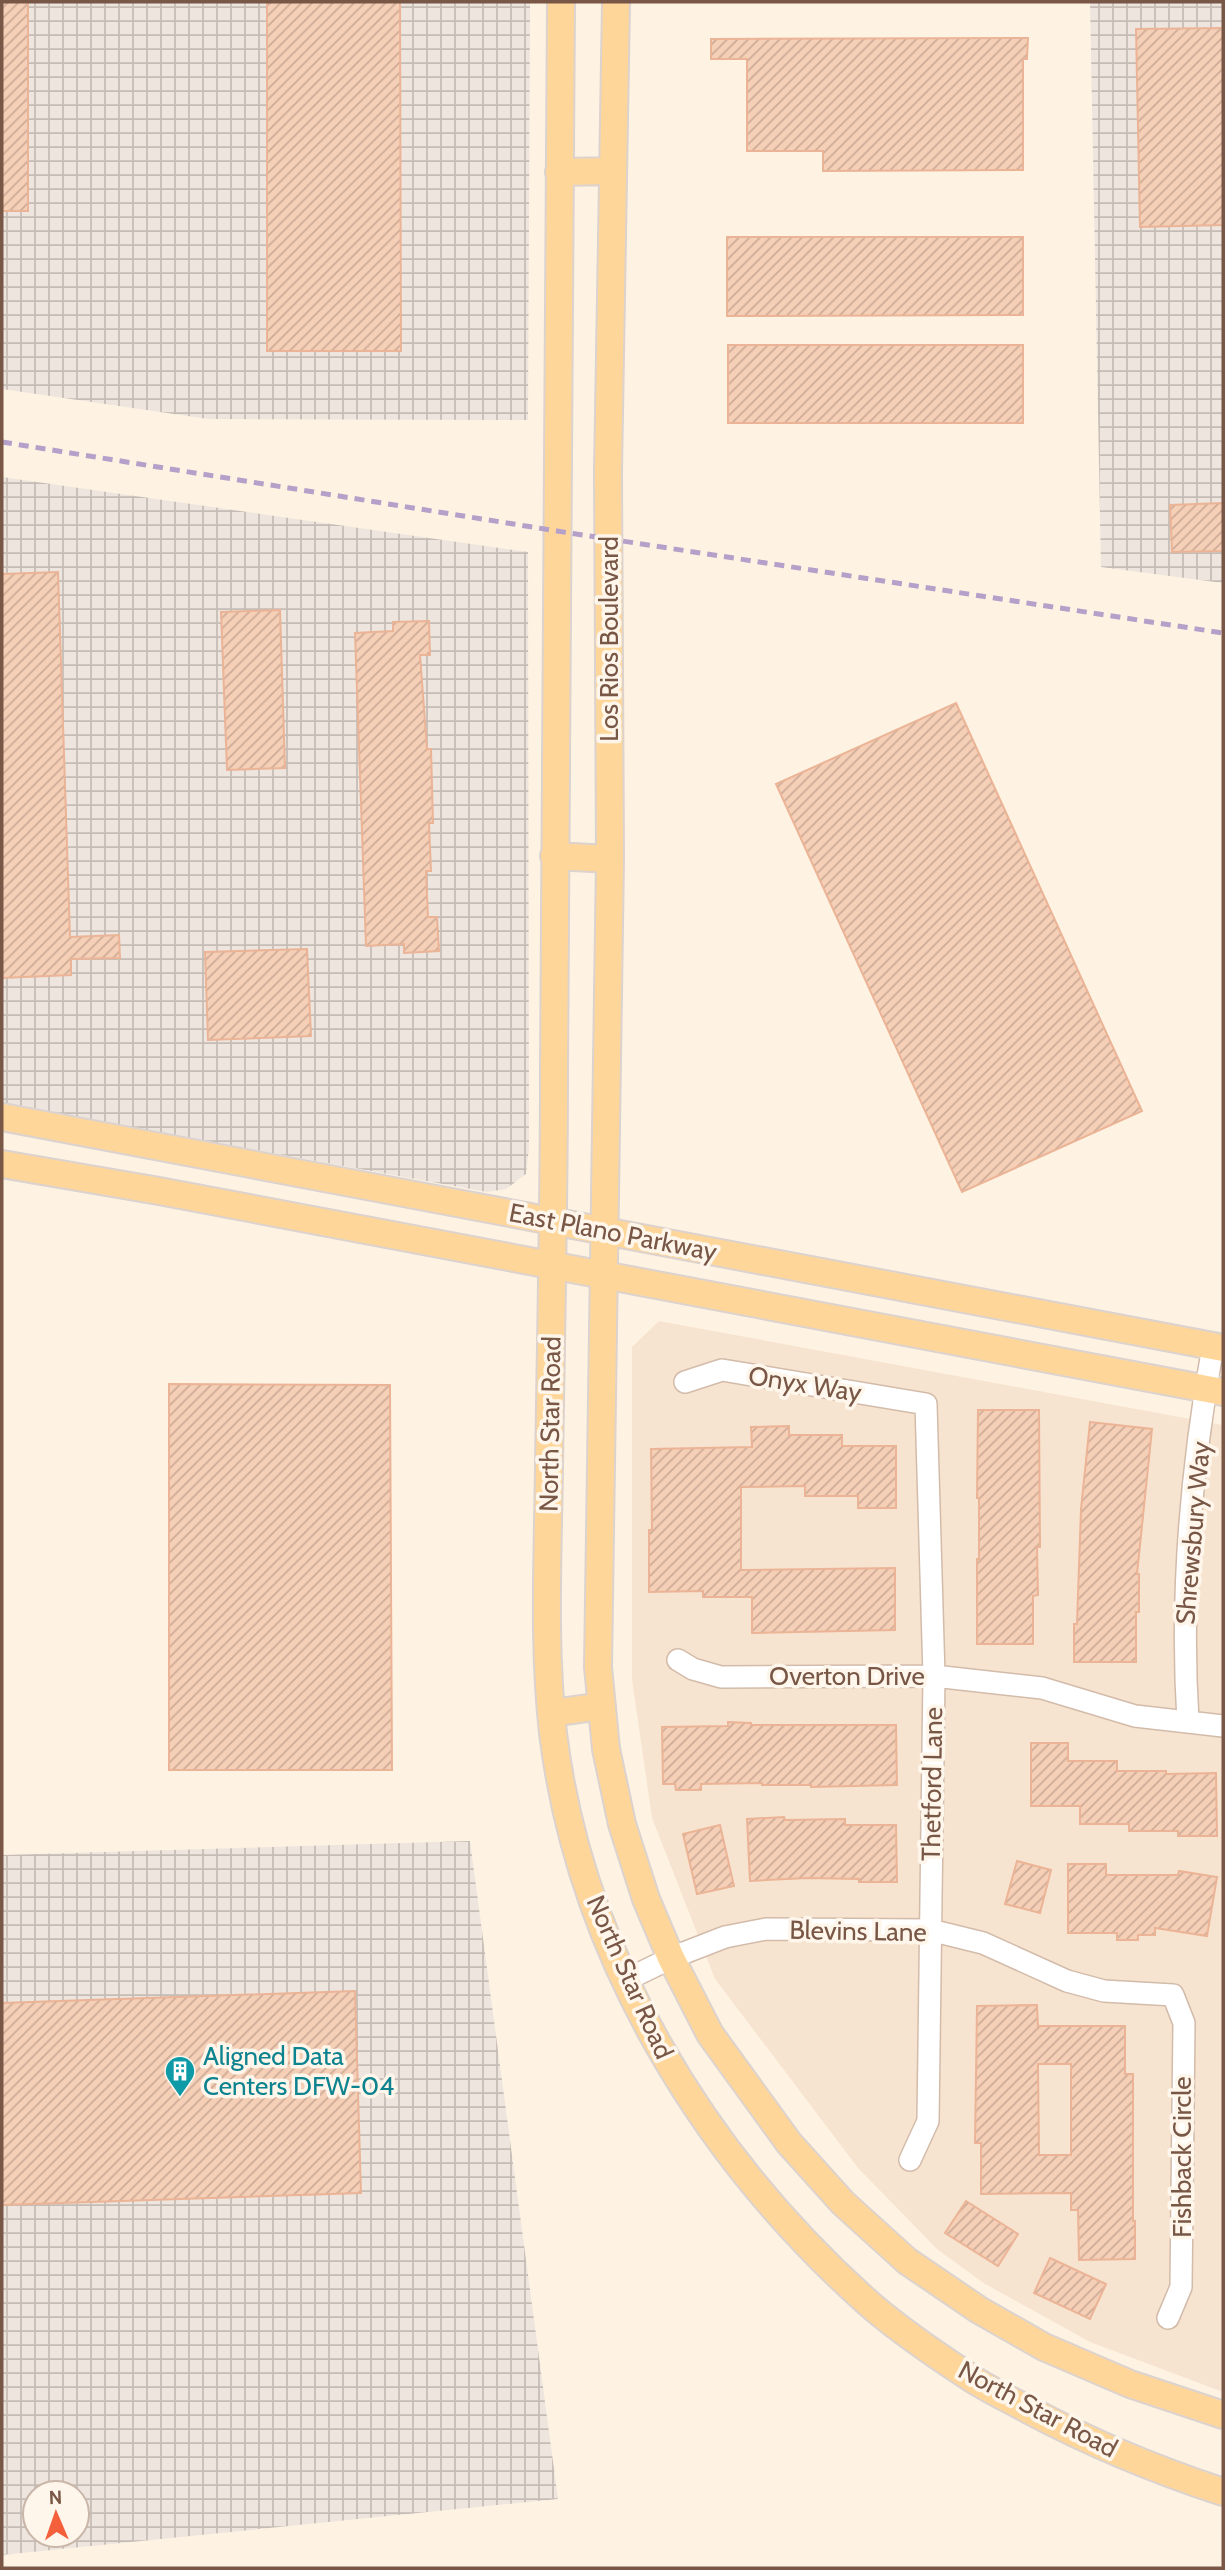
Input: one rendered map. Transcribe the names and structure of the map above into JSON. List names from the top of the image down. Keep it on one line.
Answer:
{"streets":{"main road":["Los Rios Boulevard","East Plano Parkway","North Star Road"],"street":["Onyx Way","Shrewsbury Way","Overton Drive","Thetford Lane","Blevins Lane","Fishback Circle"]},"crossings":[["Los Rios Boulevard","East Plano Parkway"],["Los Rios Boulevard","North Star Road"],["East Plano Parkway","North Star Road"],["East Plano Parkway","Shrewsbury Way"],["Onyx Way","Thetford Lane"],["North Star Road","Blevins Lane"],["Shrewsbury Way","Overton Drive"],["Overton Drive","Thetford Lane"],["Thetford Lane","Blevins Lane"],["Blevins Lane","Fishback Circle"]],"places":{"building":["Aligned Data Centers DFW-04"]},"north":"top"}
